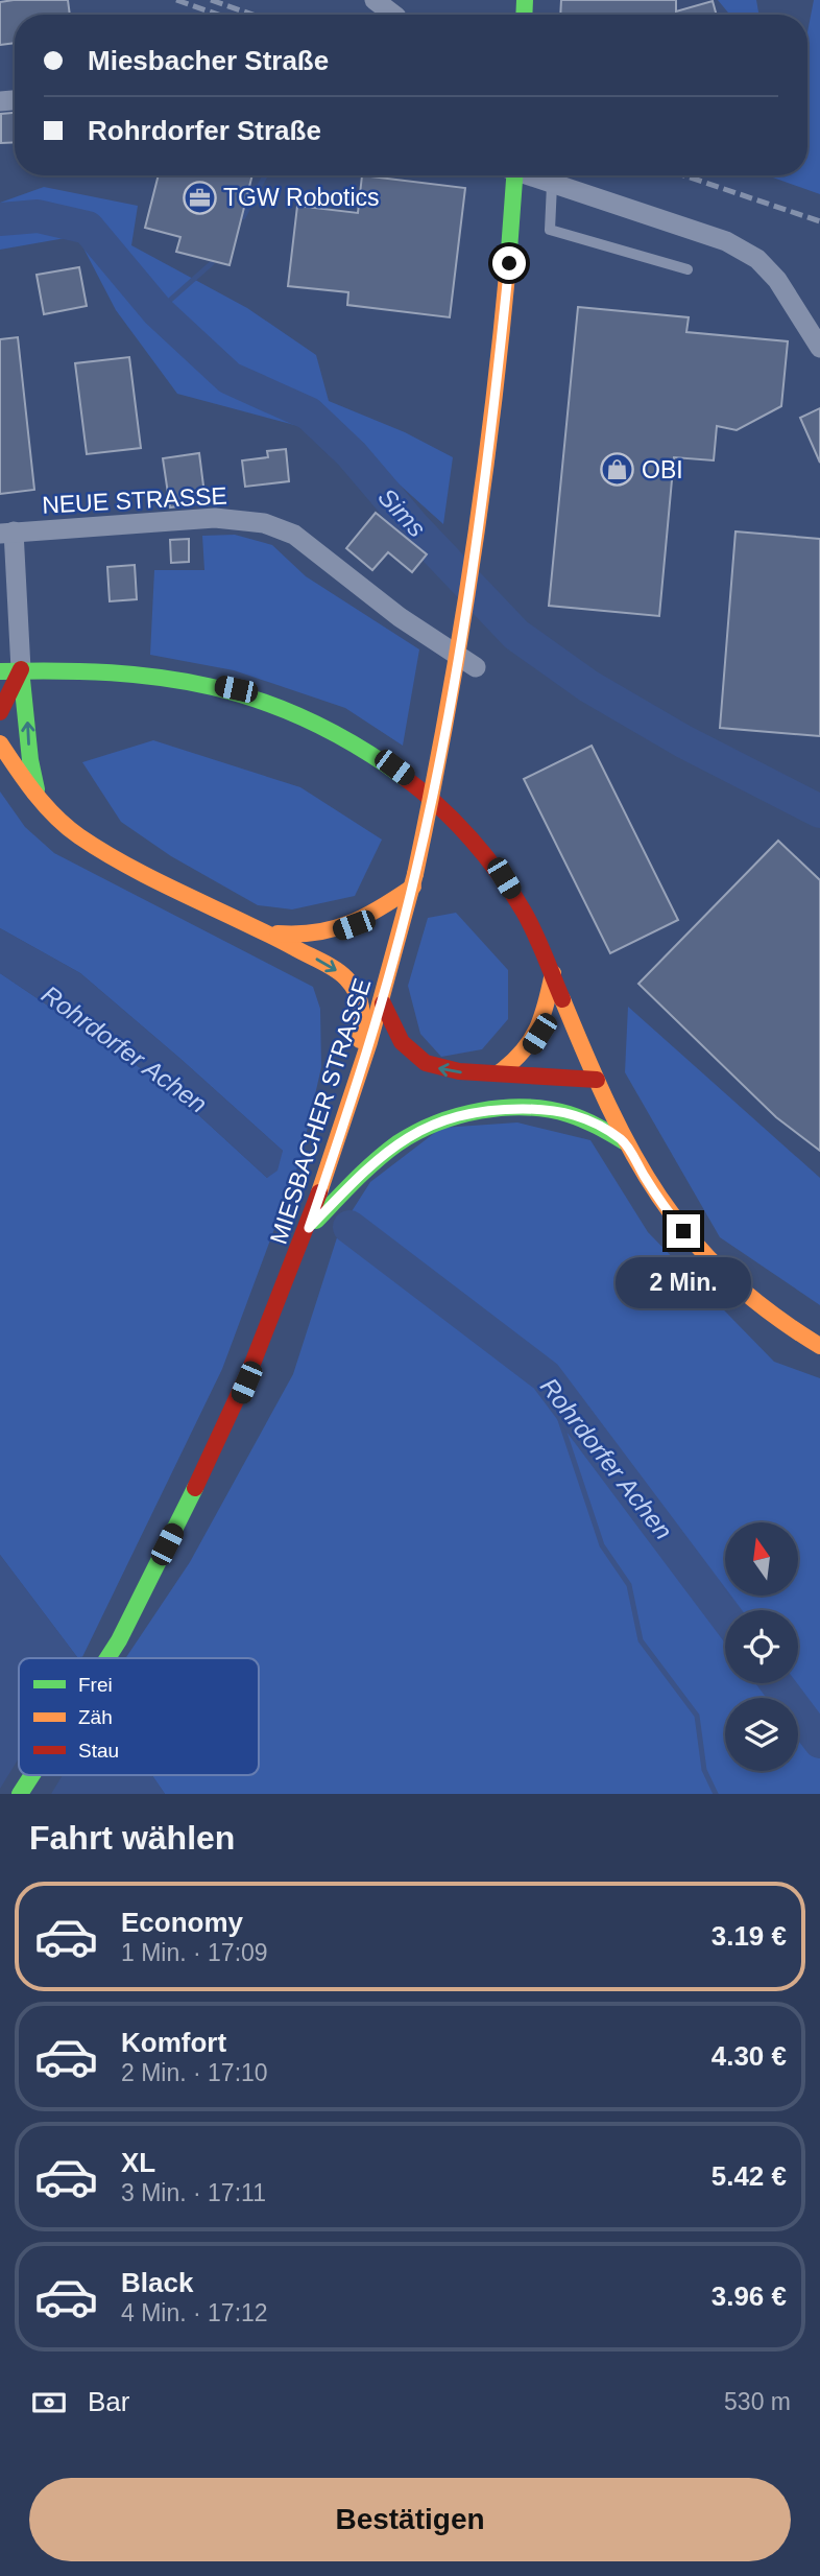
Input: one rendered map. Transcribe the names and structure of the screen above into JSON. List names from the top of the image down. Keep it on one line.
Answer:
{"streets":{"main road":["MIESBACHER STRASSE"],"street":["NEUE STRASSE"]},"water":["Sims","Rohrdorfer Achen"],"places":{"office":["TGW Robotics"],"shop":["OBI"]},"legend":["Frei","Zäh","Stau"],"north":"top","page":{"banner":["Miesbacher Straße","Rohrdorfer Straße"],"bubble":"2 Min.","heading":"Fahrt wählen","list":[{"name":"Economy","note":"1 Min. · 17:09","value":"3.19 €"},{"name":"Komfort","note":"2 Min. · 17:10","value":"4.30 €"},{"name":"XL","note":"3 Min. · 17:11","value":"5.42 €"},{"name":"Black","note":"4 Min. · 17:12","value":"3.96 €"}],"pay":["Bar","530 m"],"buttons":"Bestätigen"}}
